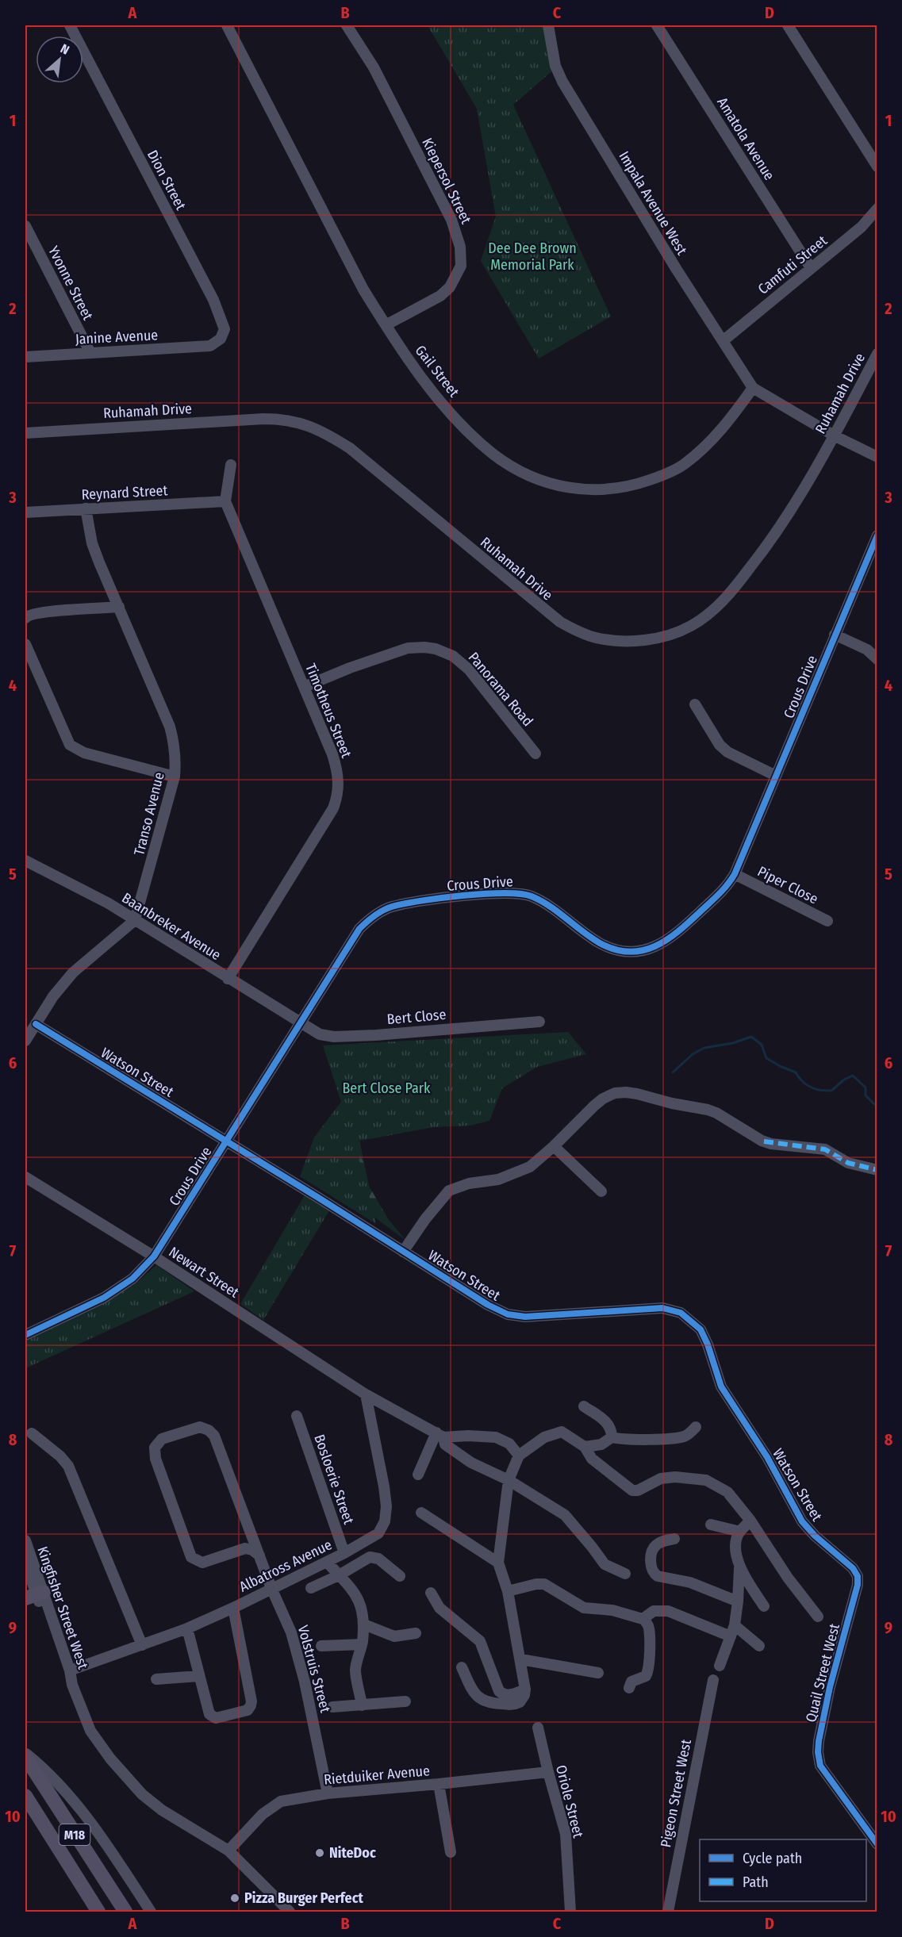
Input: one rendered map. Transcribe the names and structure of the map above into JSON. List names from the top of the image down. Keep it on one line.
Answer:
{"streets":{"main road":["M18"],"street":["Amatola Avenue","Dion Street","Kiepersol Street","Impala Avenue West","Camfuti Street","Yvonne Street","Janine Avenue","Gail Street","Ruhamah Drive","Reynard Street","Crous Drive","Panorama Road","Timotheus Street","Transo Avenue","Piper Close","Baanbreker Avenue","Bert Close","Watson Street","Newart Street","Bosloerie Street","Albatross Avenue","Kingfisher Street West","Volstruis Street","Quail Street West","Rietduiker Avenue","Pigeon Street West","Oriole Street"]},"crossings":[["Amatola Avenue","Camfuti Street"],["Dion Street","Janine Avenue"],["Kiepersol Street","Gail Street"],["Impala Avenue West","Camfuti Street"],["Impala Avenue West","Gail Street"],["Yvonne Street","Janine Avenue"],["Reynard Street","Timotheus Street"],["Reynard Street","Transo Avenue"],["Crous Drive","Piper Close"],["Crous Drive","Baanbreker Avenue"],["Crous Drive","Bert Close"],["Crous Drive","Watson Street"],["Crous Drive","Newart Street"],["Panorama Road","Timotheus Street"],["Timotheus Street","Baanbreker Avenue"],["Transo Avenue","Baanbreker Avenue"],["Baanbreker Avenue","Bert Close"],["Watson Street","Quail Street West"],["Newart Street","Albatross Avenue"],["Bosloerie Street","Albatross Avenue"],["Albatross Avenue","Kingfisher Street West"],["Albatross Avenue","Volstruis Street"],["Kingfisher Street West","Rietduiker Avenue"],["Volstruis Street","Rietduiker Avenue"],["Rietduiker Avenue","Oriole Street"]],"parks":["Dee Dee Brown Memorial Park","Bert Close Park"],"places":["NiteDoc","Pizza Burger Perfect"],"legend":["Cycle path","Path"],"north":"top right","grid":{"columns":["A","B","C","D"],"rows":["1","2","3","4","5","6","7","8","9","10"]}}
